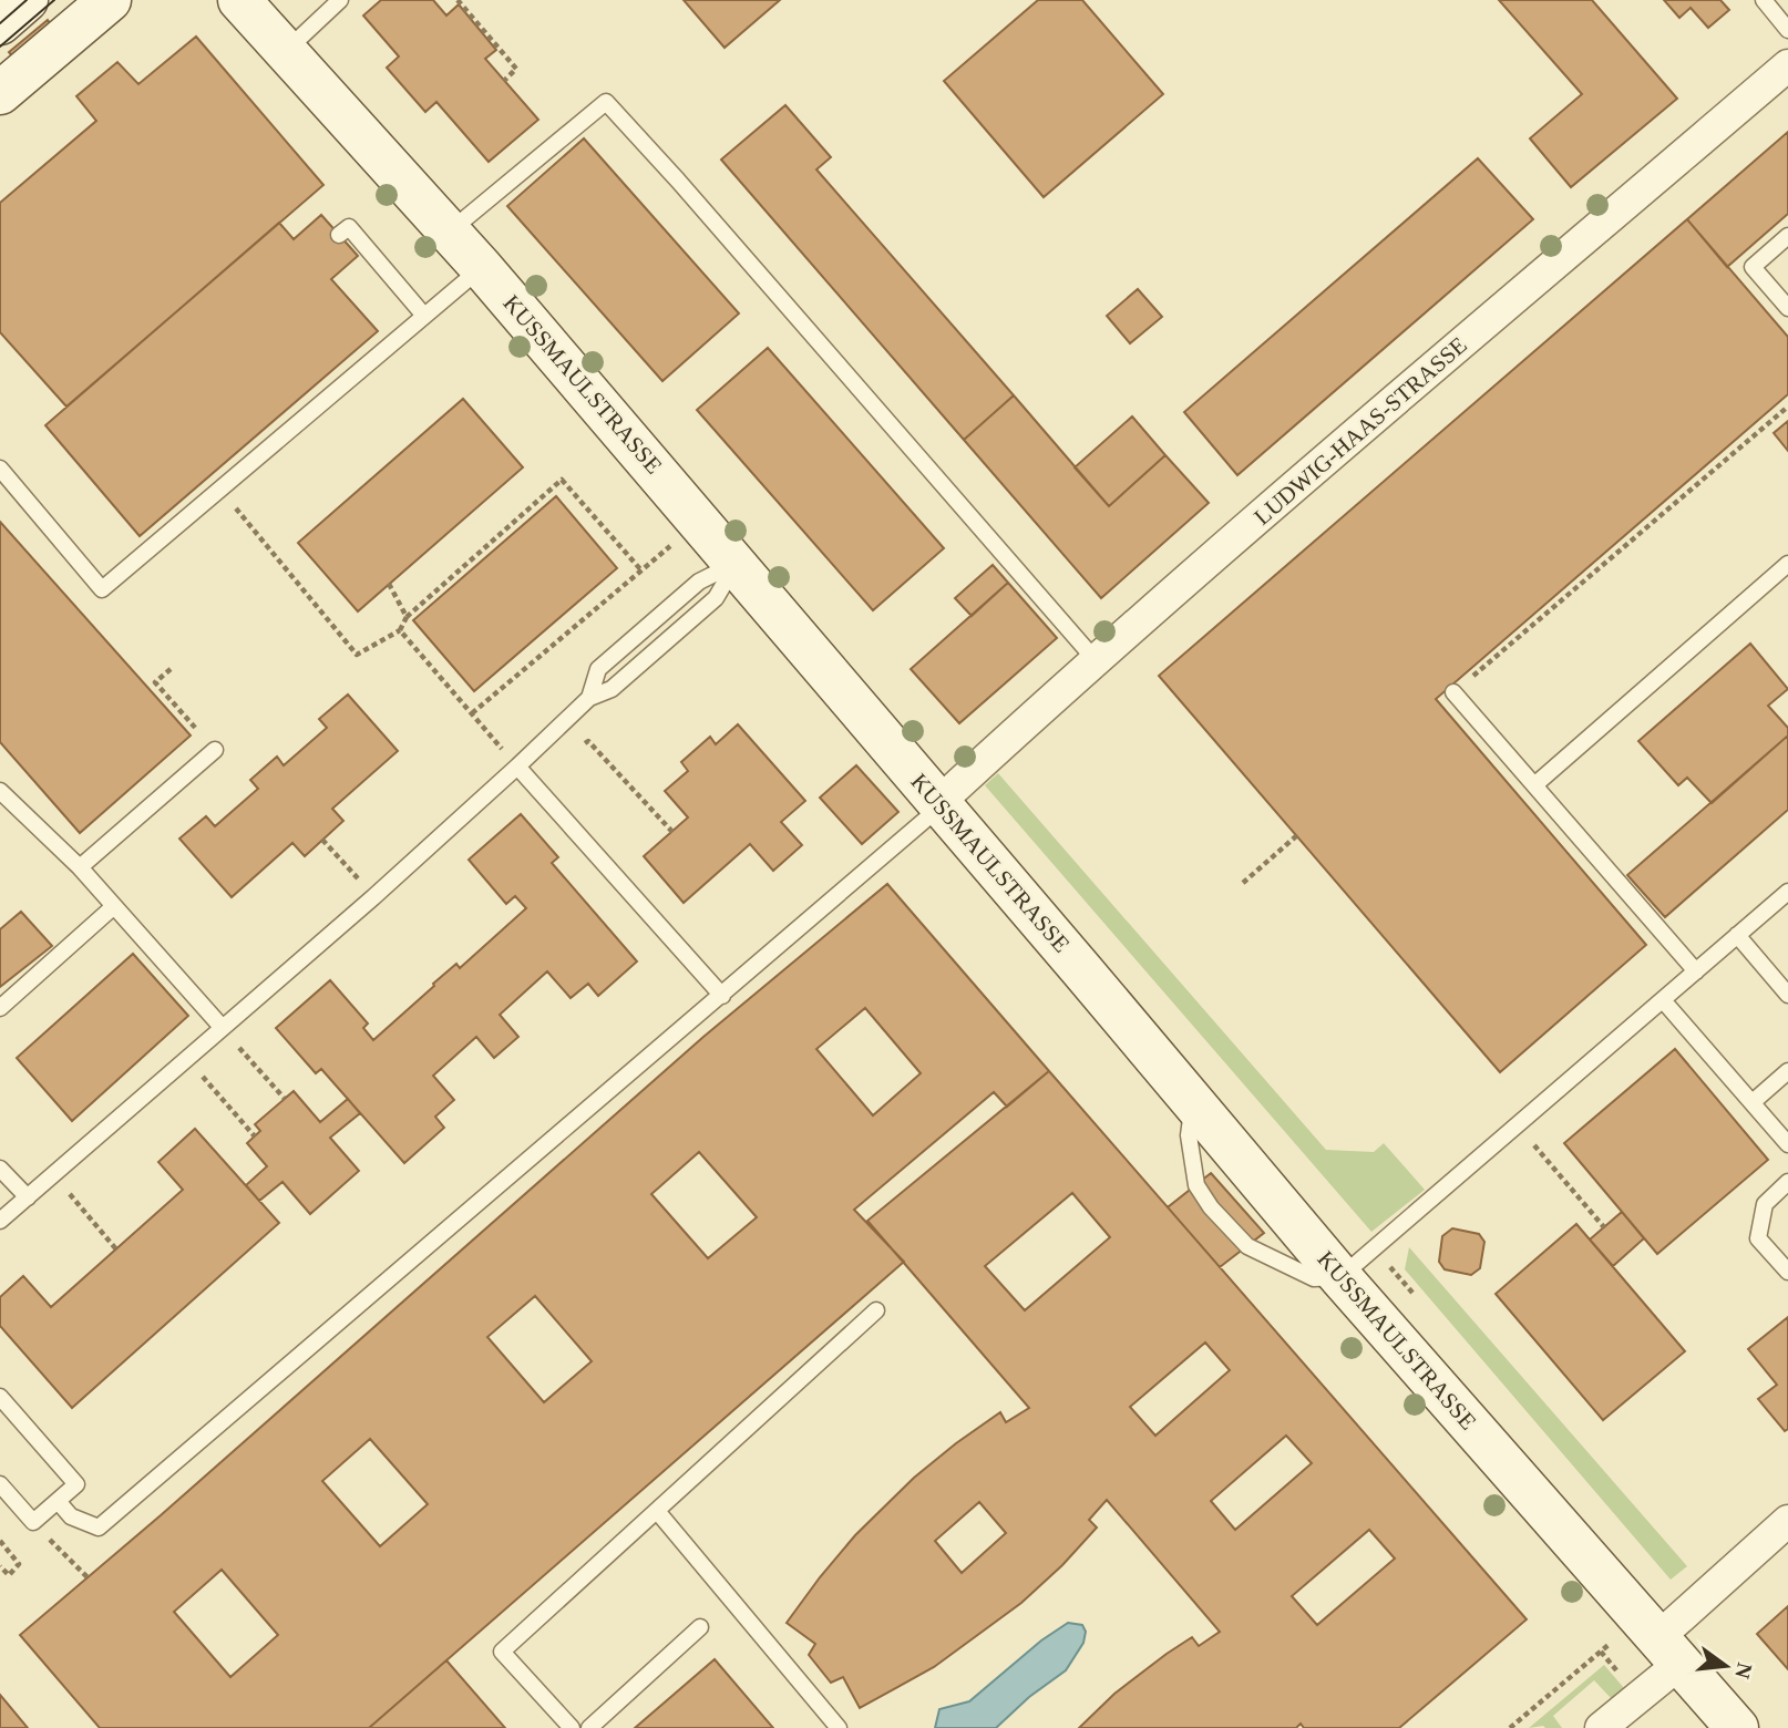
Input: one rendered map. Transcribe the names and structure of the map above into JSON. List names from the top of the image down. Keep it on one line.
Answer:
{"streets":{"street":["KUSSMAULSTRASSE","LUDWIG-HAAS-STRASSE"]},"crossings":[["KUSSMAULSTRASSE","LUDWIG-HAAS-STRASSE"]],"north":"right"}
